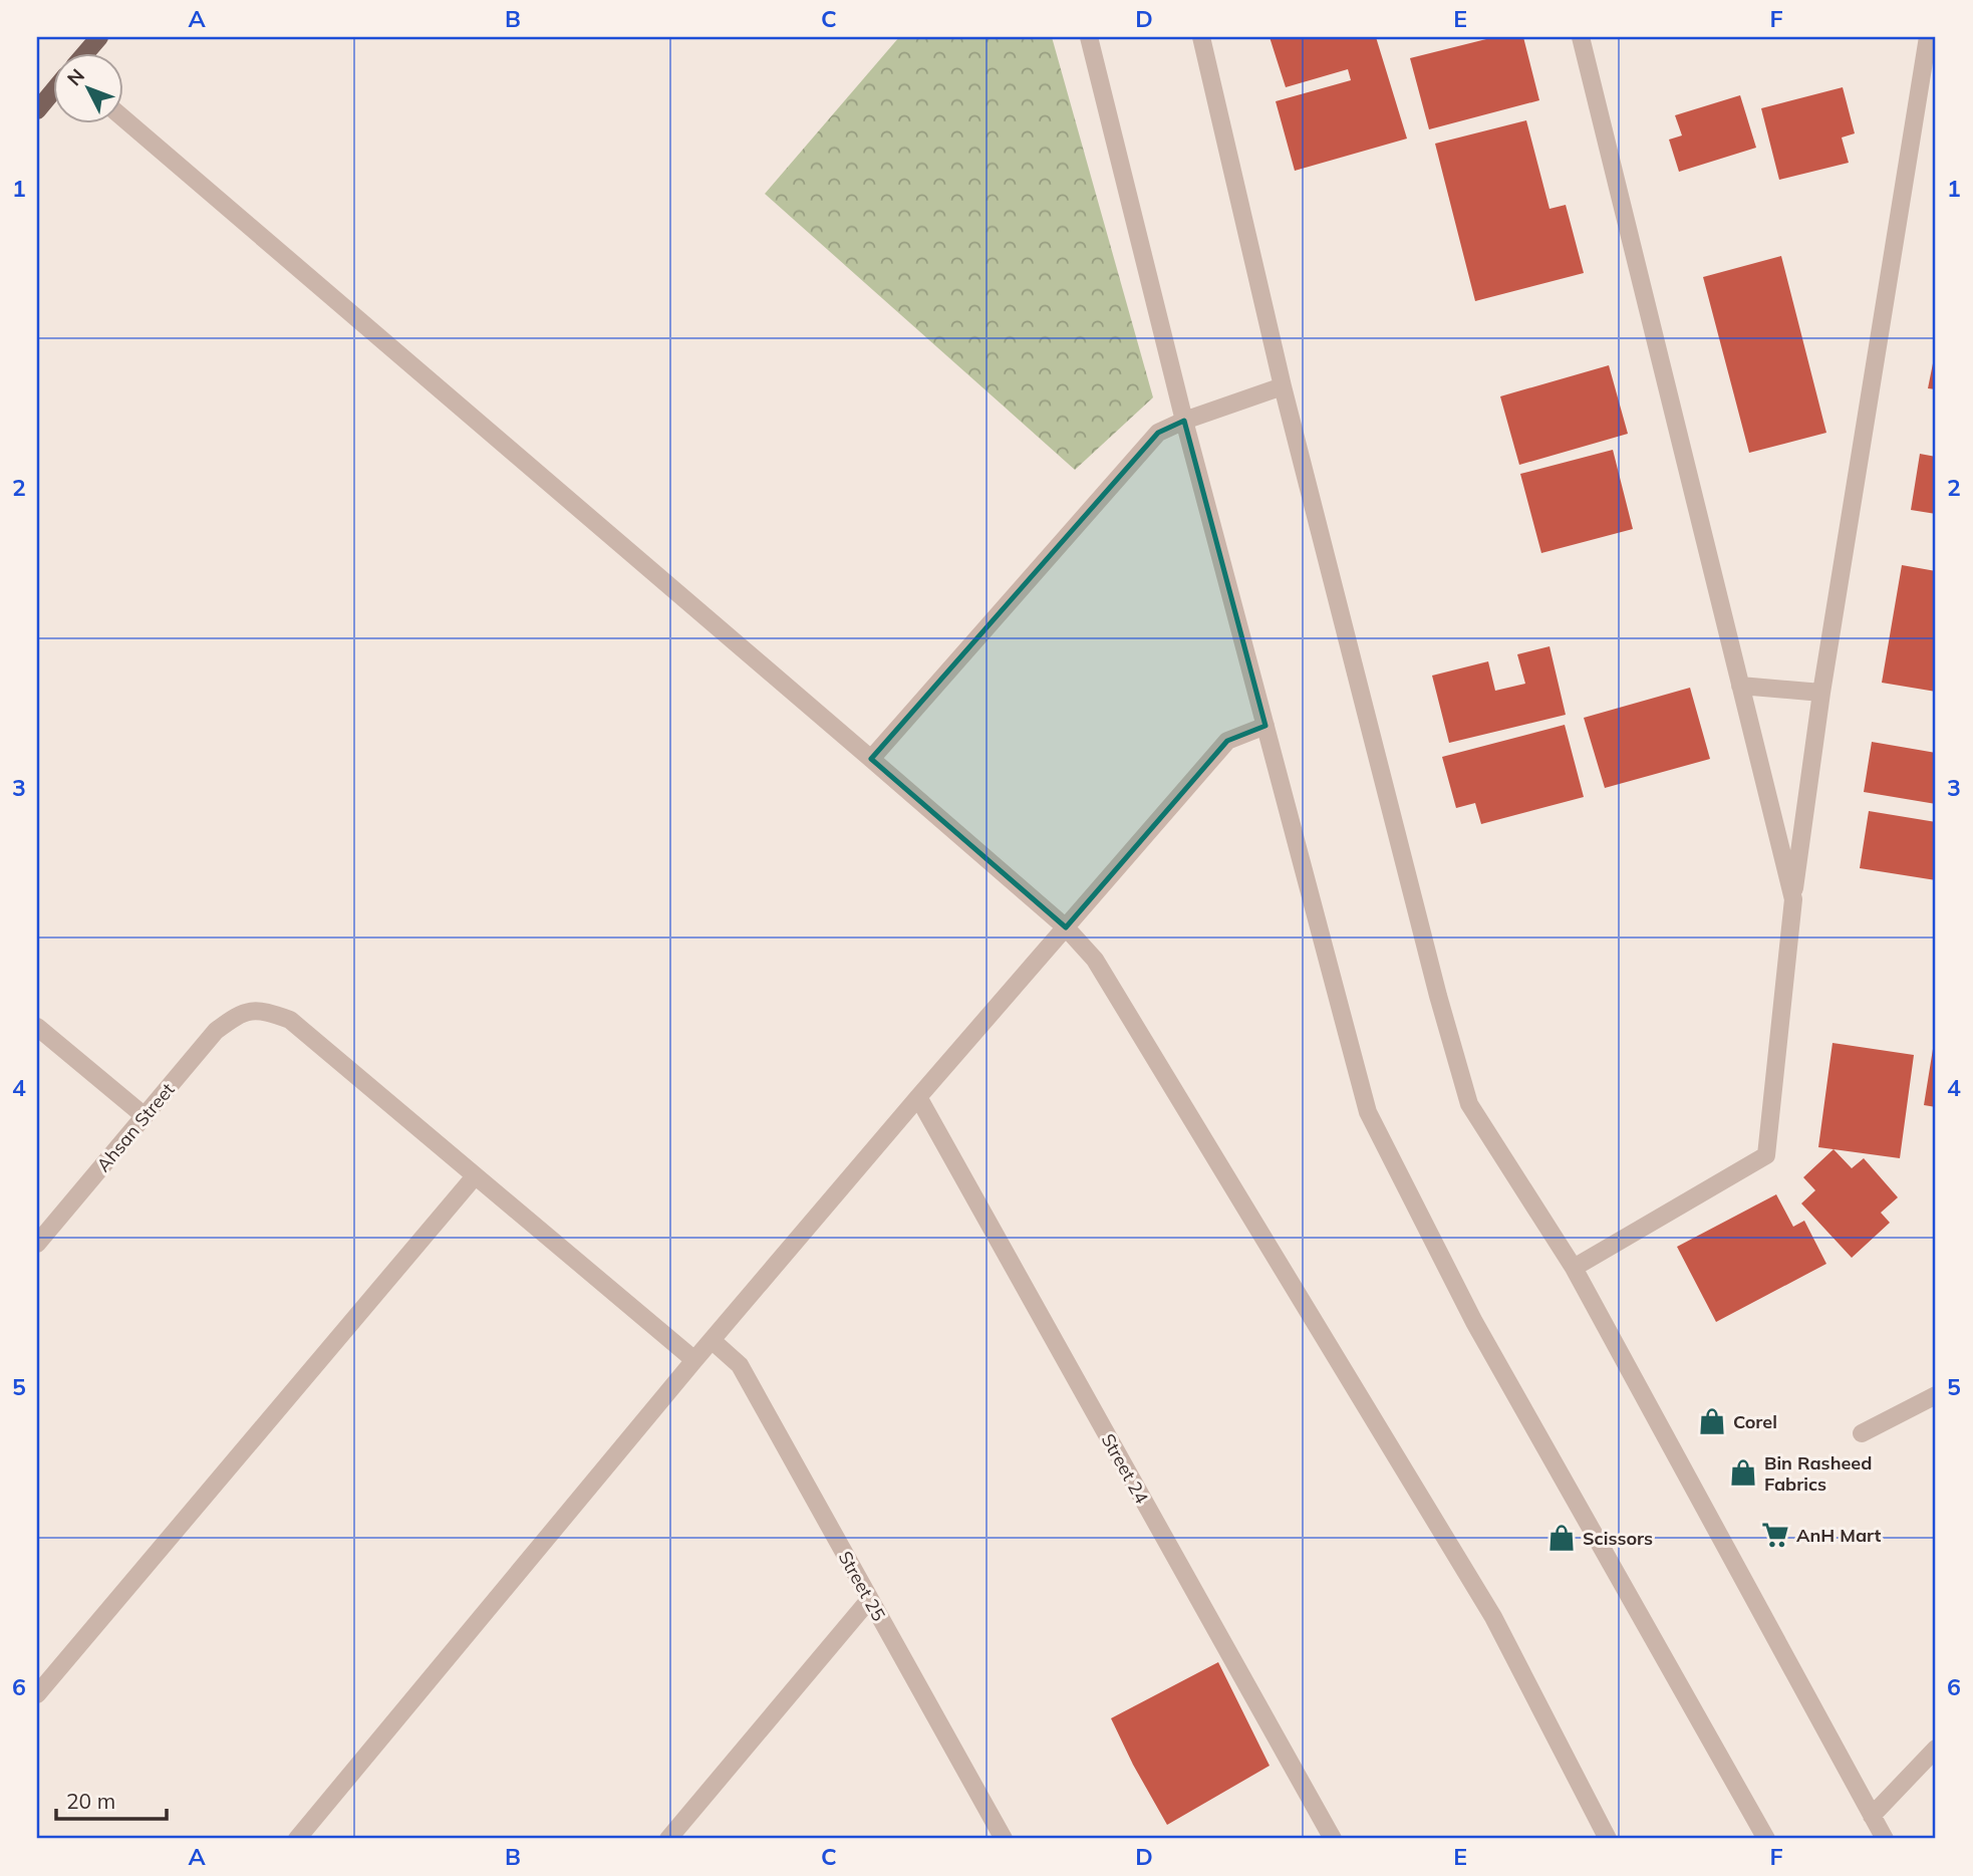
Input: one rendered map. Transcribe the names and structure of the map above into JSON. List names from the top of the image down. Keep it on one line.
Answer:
{"streets":{"street":["Ahsan Street","Street 24","Street 25"]},"places":{"shop":["Corel","Bin Rasheed Fabrics","Scissors"],"supermarket":["AnH Mart"]},"scale_bar":"20 m","north":"top left","grid":{"columns":["A","B","C","D","E","F"],"rows":["1","2","3","4","5","6"]}}
